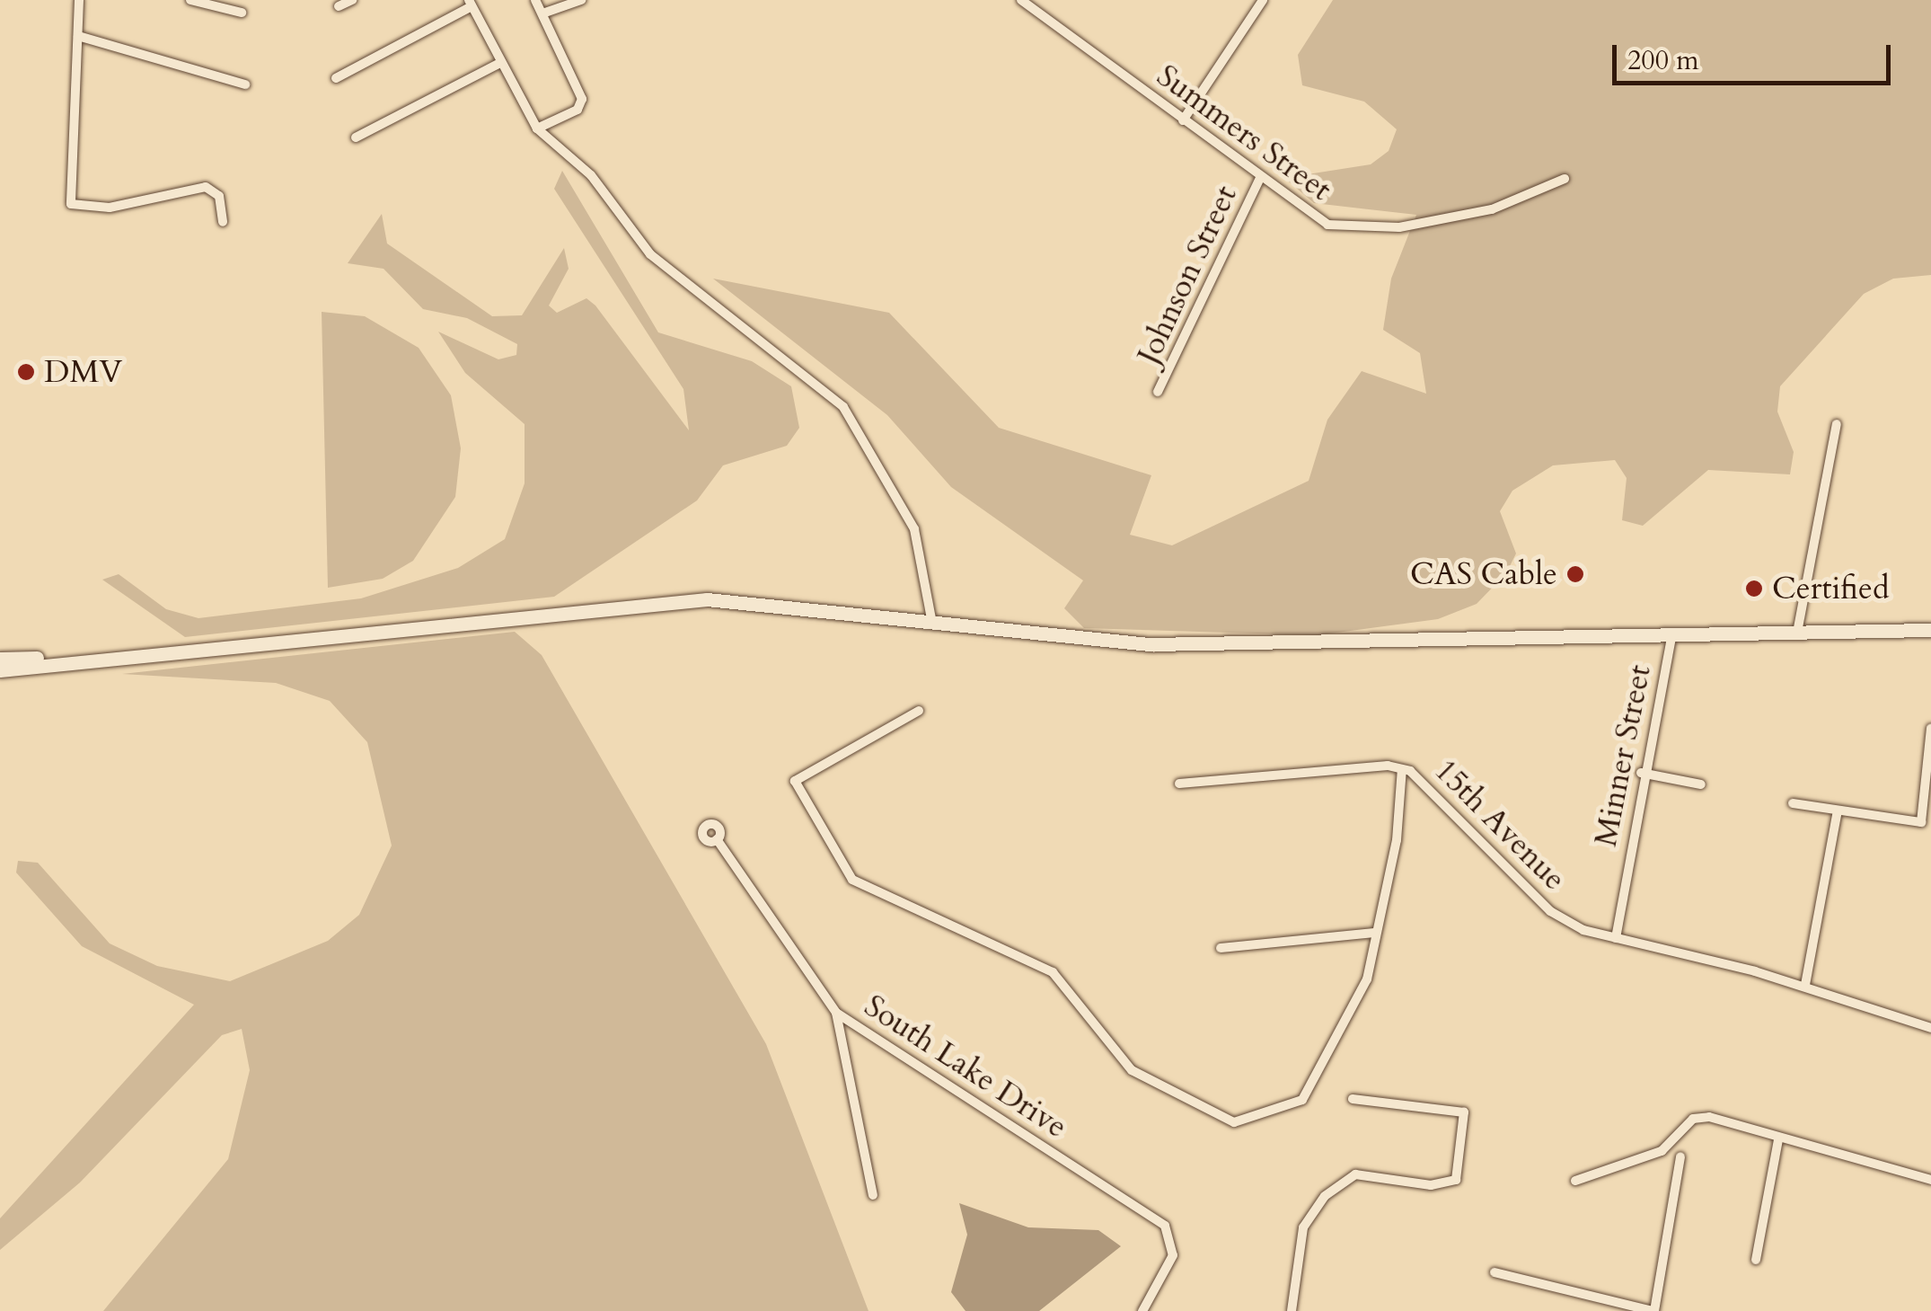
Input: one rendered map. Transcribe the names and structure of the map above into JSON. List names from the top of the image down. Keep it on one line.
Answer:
{"streets":{"street":["Summers Street","Johnson Street","Minner Street","15th Avenue","South Lake Drive"]},"crossings":[["Summers Street","Johnson Street"],["Minner Street","15th Avenue"]],"places":["DMV","CAS Cable","Certified"],"scale_bar":"200 m"}
